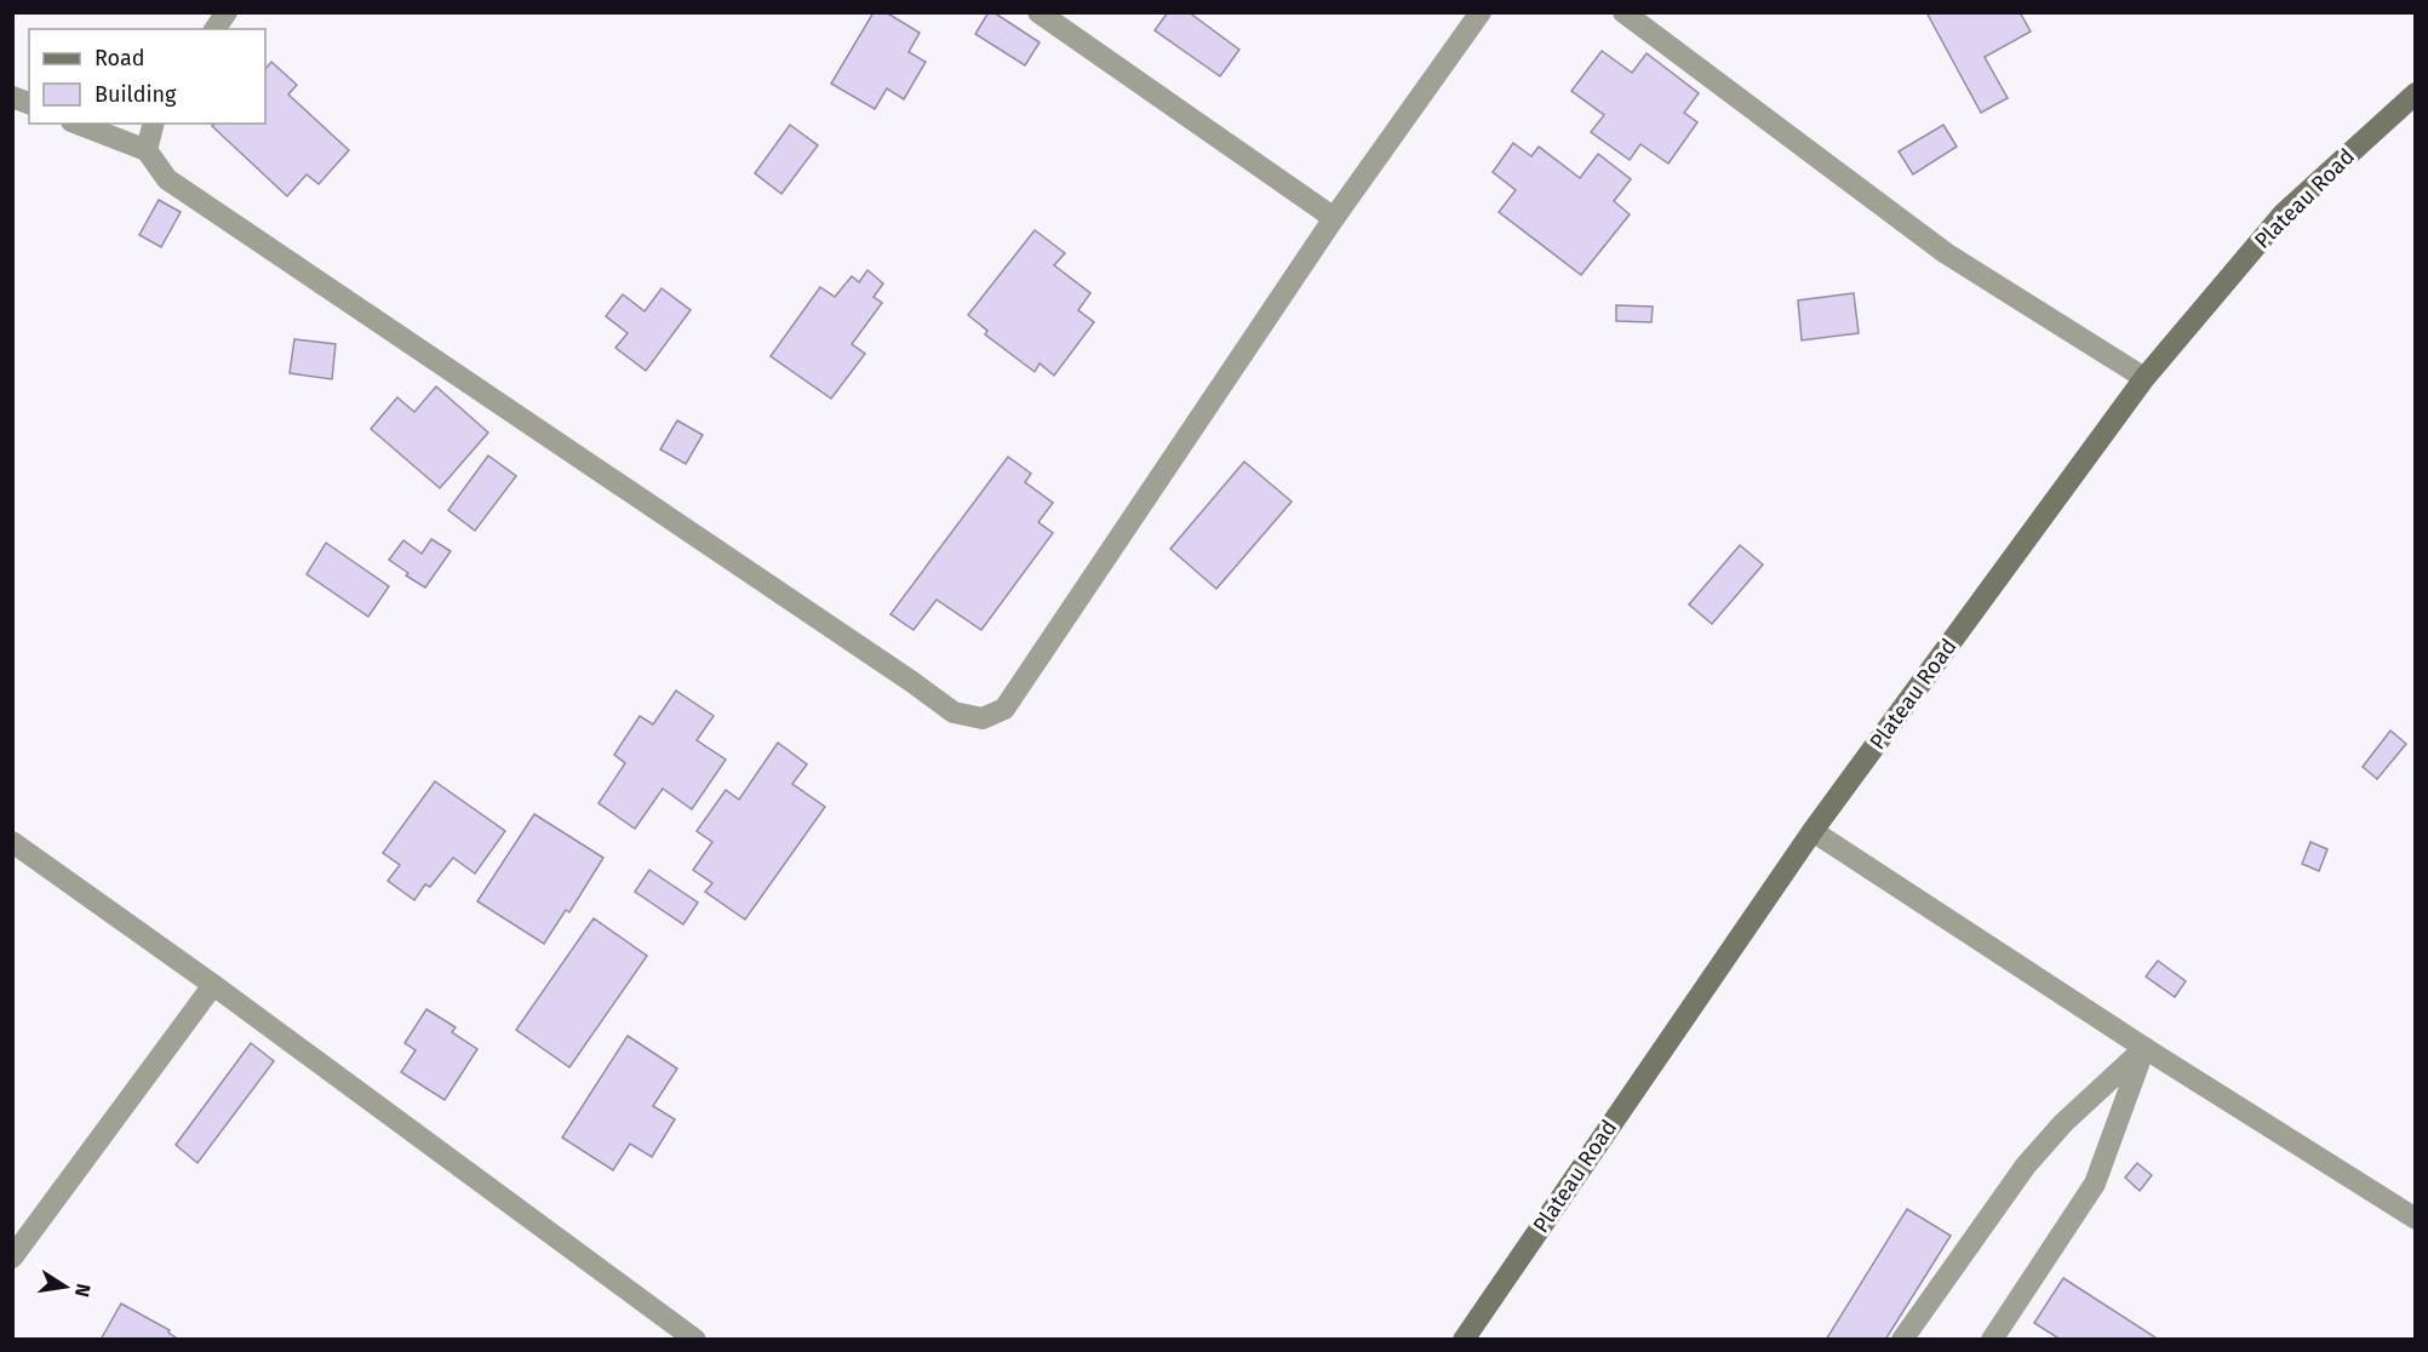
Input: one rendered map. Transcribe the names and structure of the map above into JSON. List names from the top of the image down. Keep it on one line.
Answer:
{"streets":{"street":["Plateau Road"]},"legend":["Road","Building"],"north":"right"}
